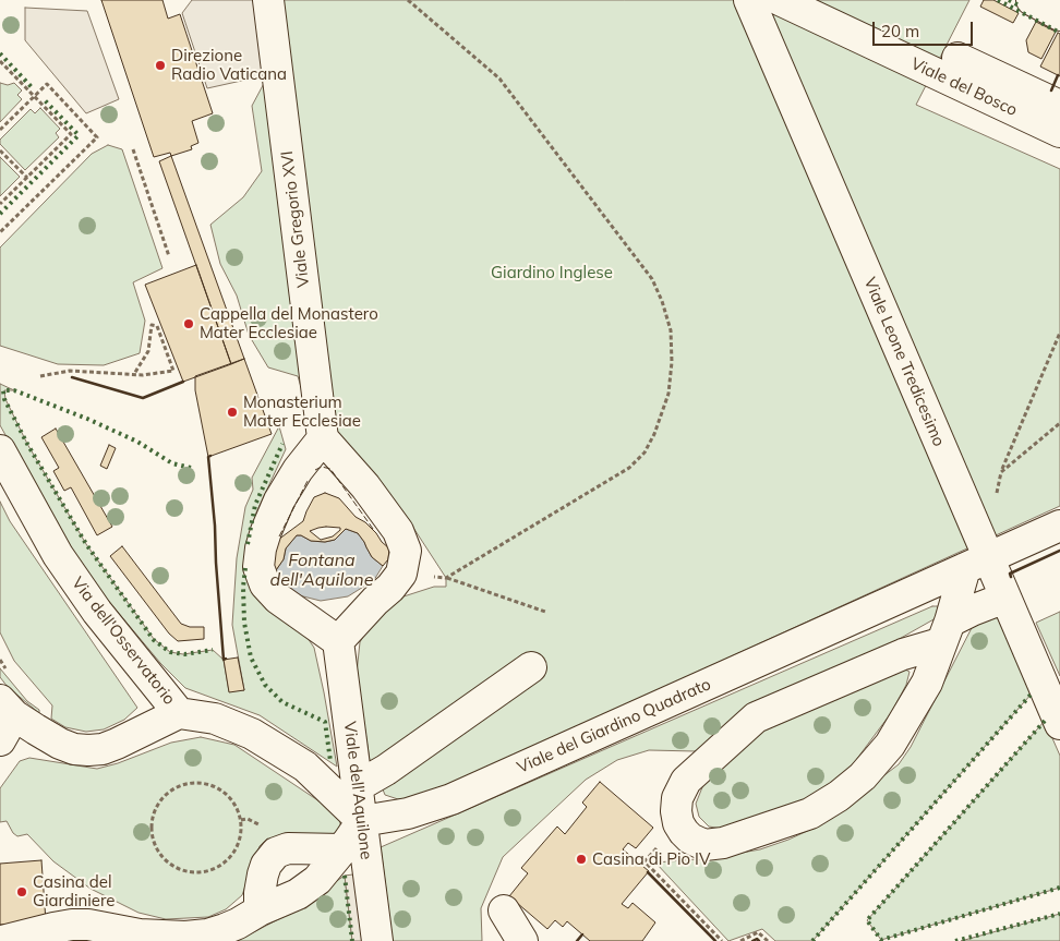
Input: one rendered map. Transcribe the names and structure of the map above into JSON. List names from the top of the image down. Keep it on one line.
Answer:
{"streets":{"street":["Viale del Bosco","Viale Gregorio XVI","Viale Leone Tredicesimo","Via dell'Osservatorio","Viale del Giardino Quadrato","Viale dell'Aquilone"]},"crossings":[["Viale Leone Tredicesimo","Viale del Giardino Quadrato"],["Viale del Giardino Quadrato","Viale dell'Aquilone"]],"water":["Fontana dell'Aquilone"],"parks":["Giardino Inglese"],"places":["Direzione Radio Vaticana","Cappella del Monastero Mater Ecclesiae","Monasterium Mater Ecclesiae","Casina di Pio IV","Casina del Giardiniere"],"scale_bar":"20 m"}
